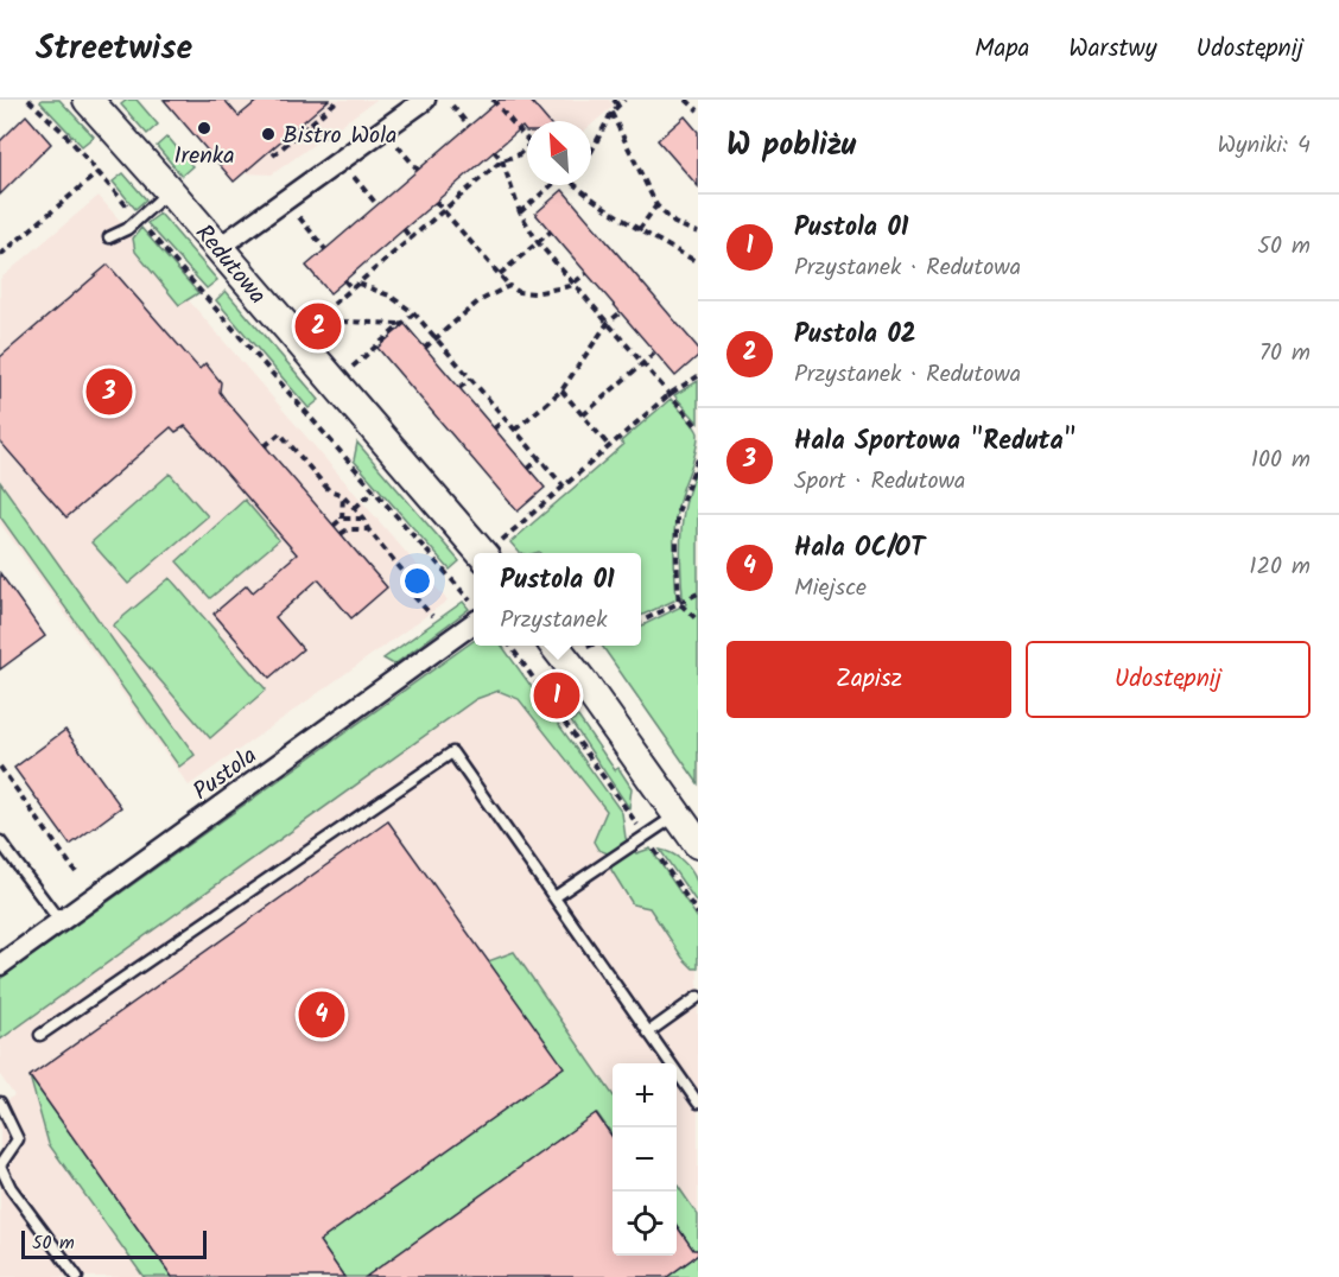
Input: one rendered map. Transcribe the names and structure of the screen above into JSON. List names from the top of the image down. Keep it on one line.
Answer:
{"streets":{"street":["Redutowa","Pustola"]},"places":["Irenka","Bistro Wola"],"scale_bar":"50 m","north":"top left","page":{"header":"Streetwise","nav":["Mapa","Warstwy","Udostępnij"],"heading":["W pobliżu","Wyniki: 4"],"list":[{"mark":"1","name":"Pustola 01","note":"Przystanek · Redutowa","value":"50 m"},{"mark":"2","name":"Pustola 02","note":"Przystanek · Redutowa","value":"70 m"},{"mark":"3","name":"Hala Sportowa \"Reduta\"","note":"Sport · Redutowa","value":"100 m"},{"mark":"4","name":"Hala OC/OT","note":"Miejsce","value":"120 m"}],"pins":["2","3","1","4"],"popup":["Pustola 01","Przystanek"],"buttons":["Zapisz","Udostępnij"],"map_buttons":["+","−"],"scale":"50 m"}}
